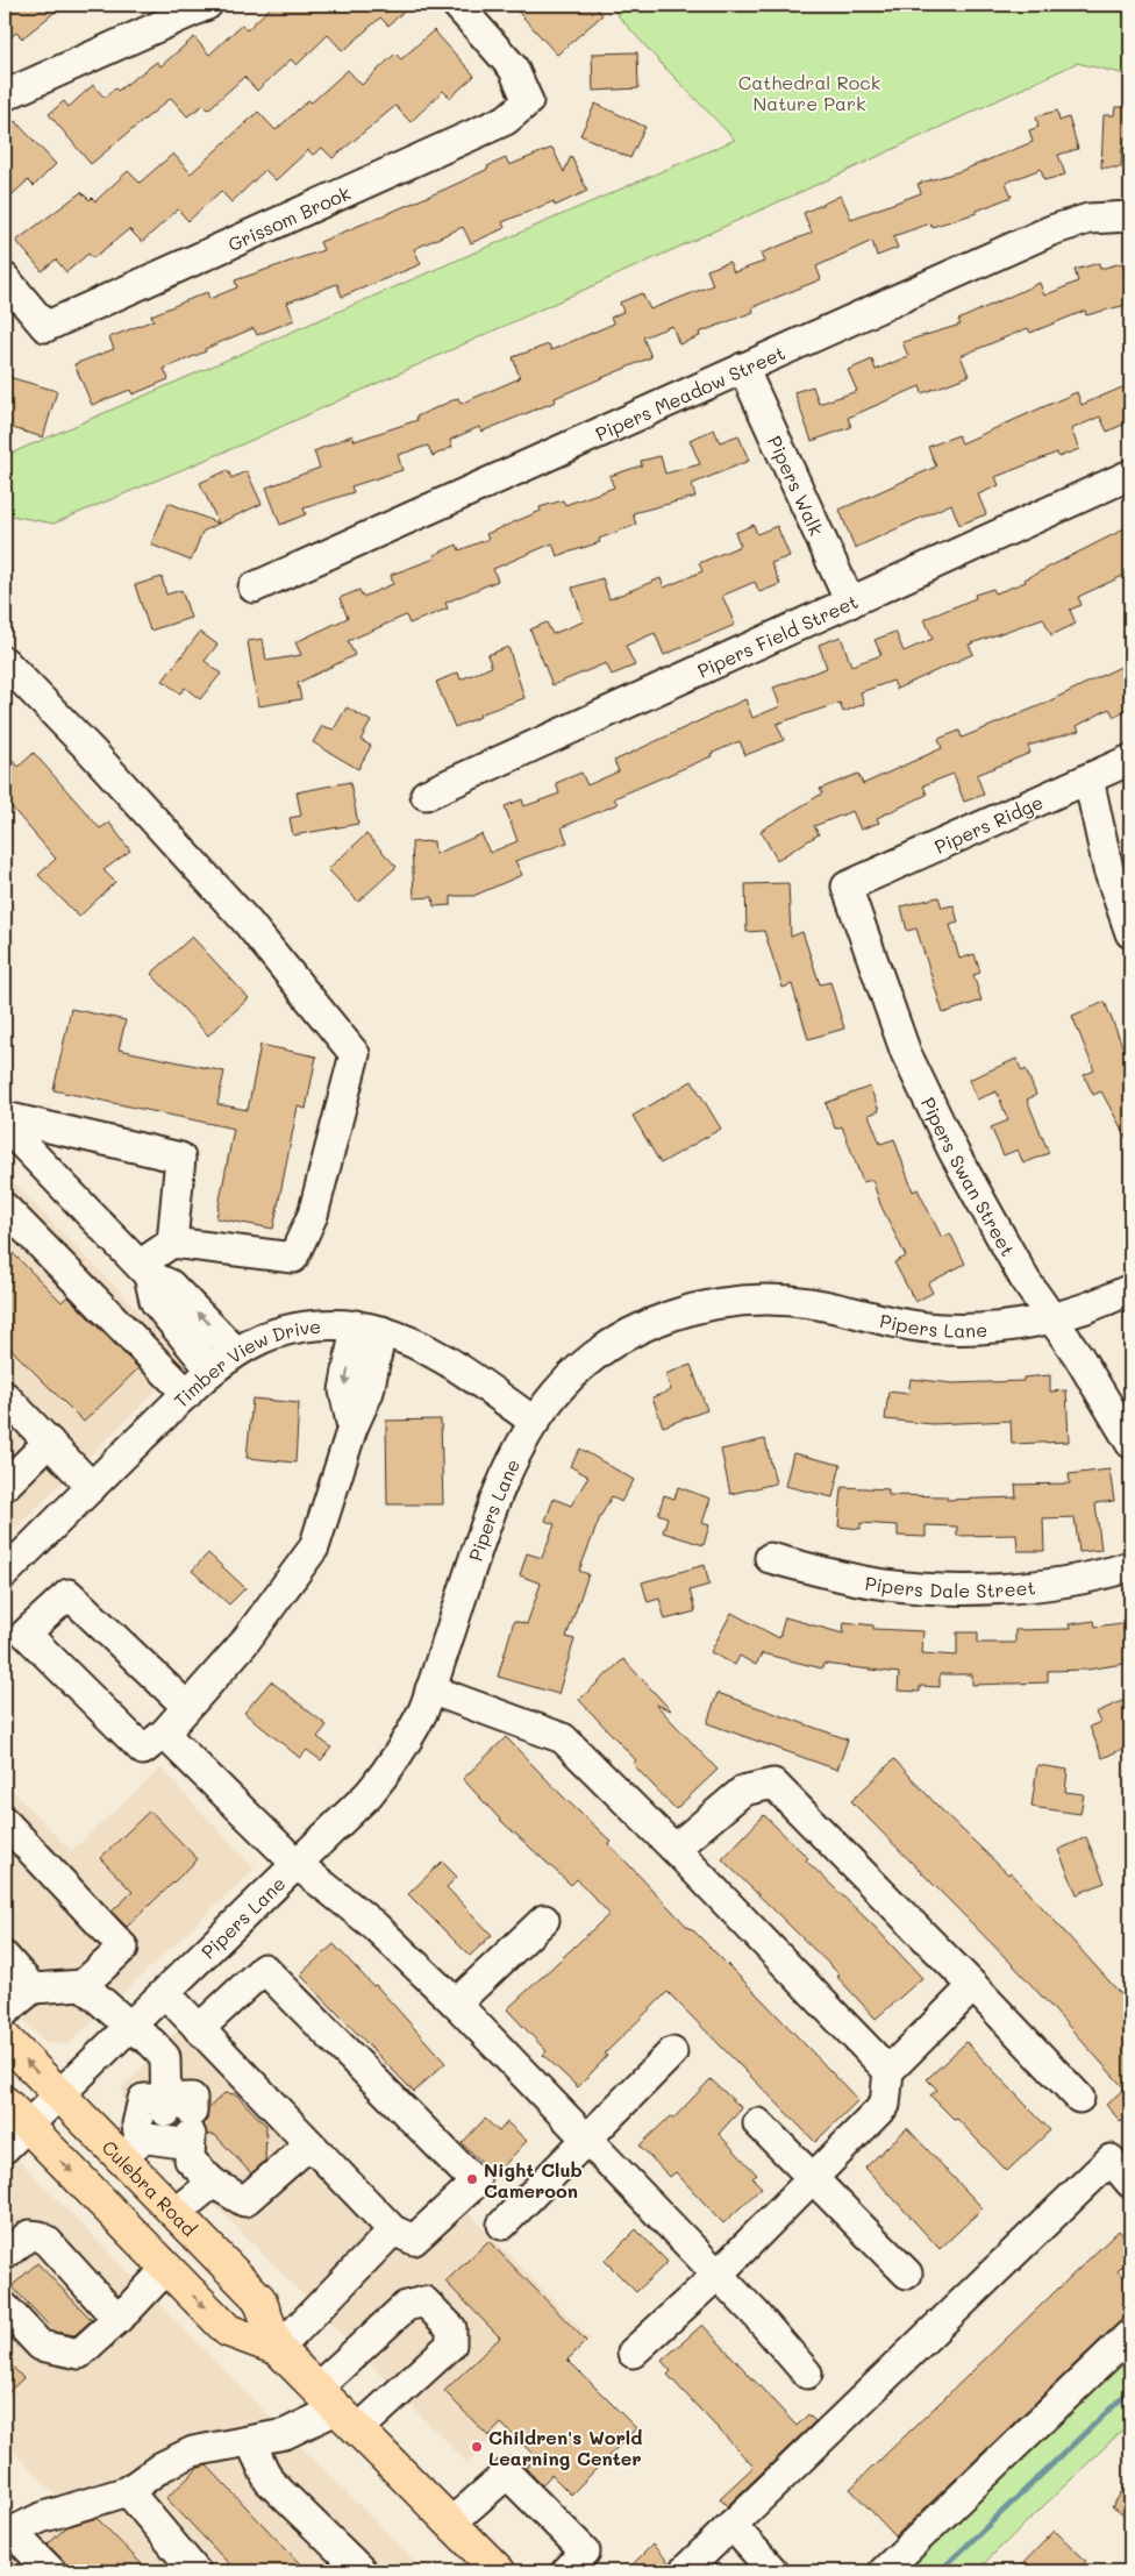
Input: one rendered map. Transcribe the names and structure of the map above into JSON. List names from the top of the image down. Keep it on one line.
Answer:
{"streets":{"main road":["Culebra Road"],"street":["Grissom Brook","Pipers Meadow Street","Pipers Walk","Pipers Field Street","Pipers Ridge","Pipers Swan Street","Pipers Lane","Timber View Drive","Pipers Dale Street"]},"crossings":[["Pipers Meadow Street","Pipers Walk"],["Pipers Walk","Pipers Field Street"],["Pipers Ridge","Pipers Swan Street"],["Pipers Swan Street","Pipers Lane"],["Pipers Lane","Timber View Drive"],["Pipers Lane","Culebra Road"]],"parks":["Cathedral Rock Nature Park"],"places":["Night Club Cameroon","Children's World Learning Center"]}
